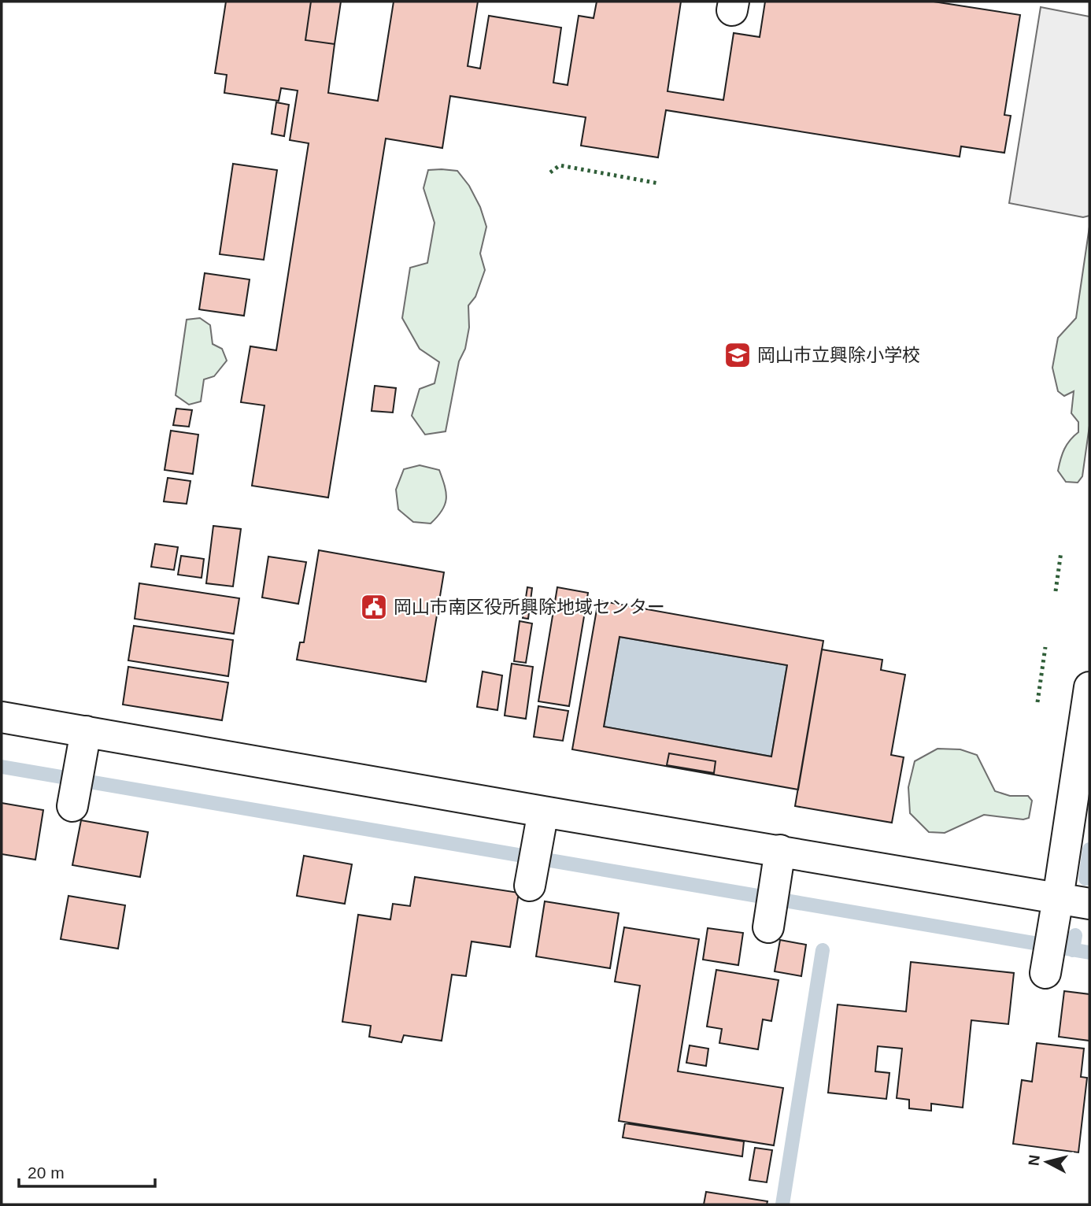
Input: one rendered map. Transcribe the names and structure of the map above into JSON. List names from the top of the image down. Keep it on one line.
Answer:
{"places":{"school or university":["岡山市立興除小学校"],"public building":["岡山市南区役所興除地域センター"]},"scale_bar":"20 m","north":"left"}
